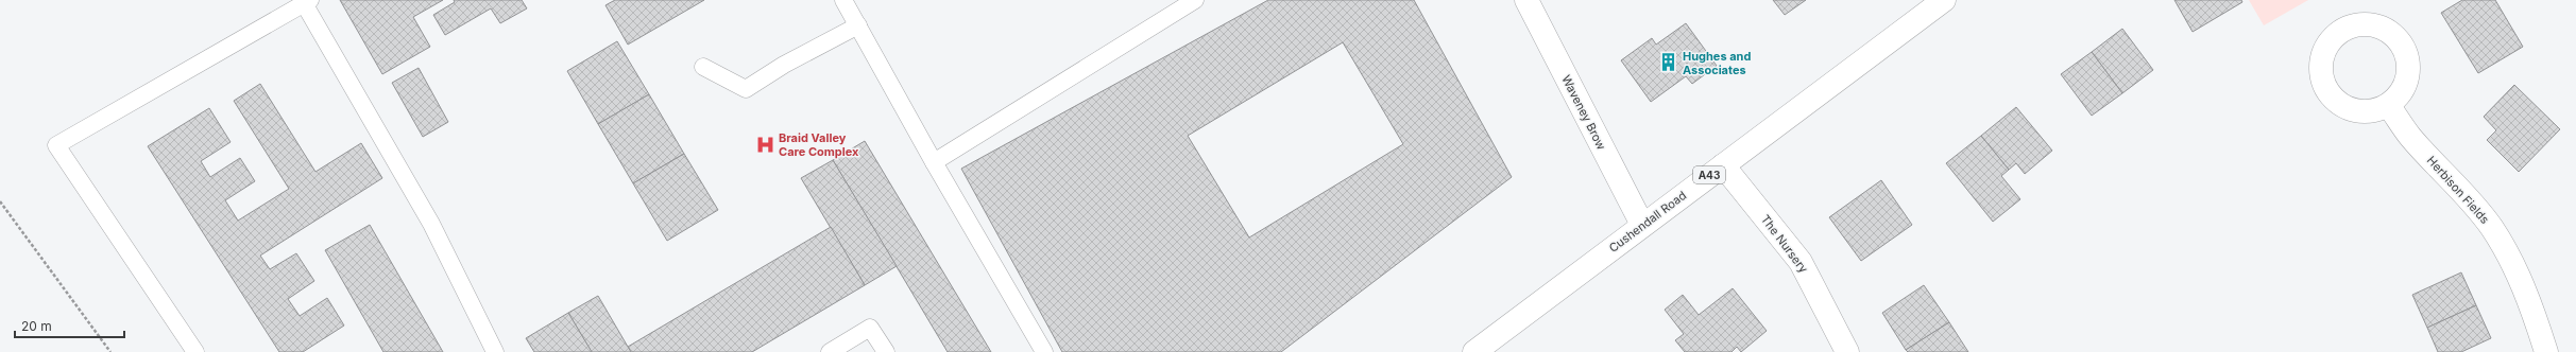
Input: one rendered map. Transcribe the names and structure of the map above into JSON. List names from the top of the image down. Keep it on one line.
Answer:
{"streets":{"street":["Waveney Brow","A43","Herbison Fields","Cushendall Road","The Nursery"]},"crossings":[["Waveney Brow","Cushendall Road"],["Cushendall Road","The Nursery"]],"places":{"building":["Hughes and Associates"],"hospital":["Braid Valley Care Complex"]},"scale_bar":"20 m"}
